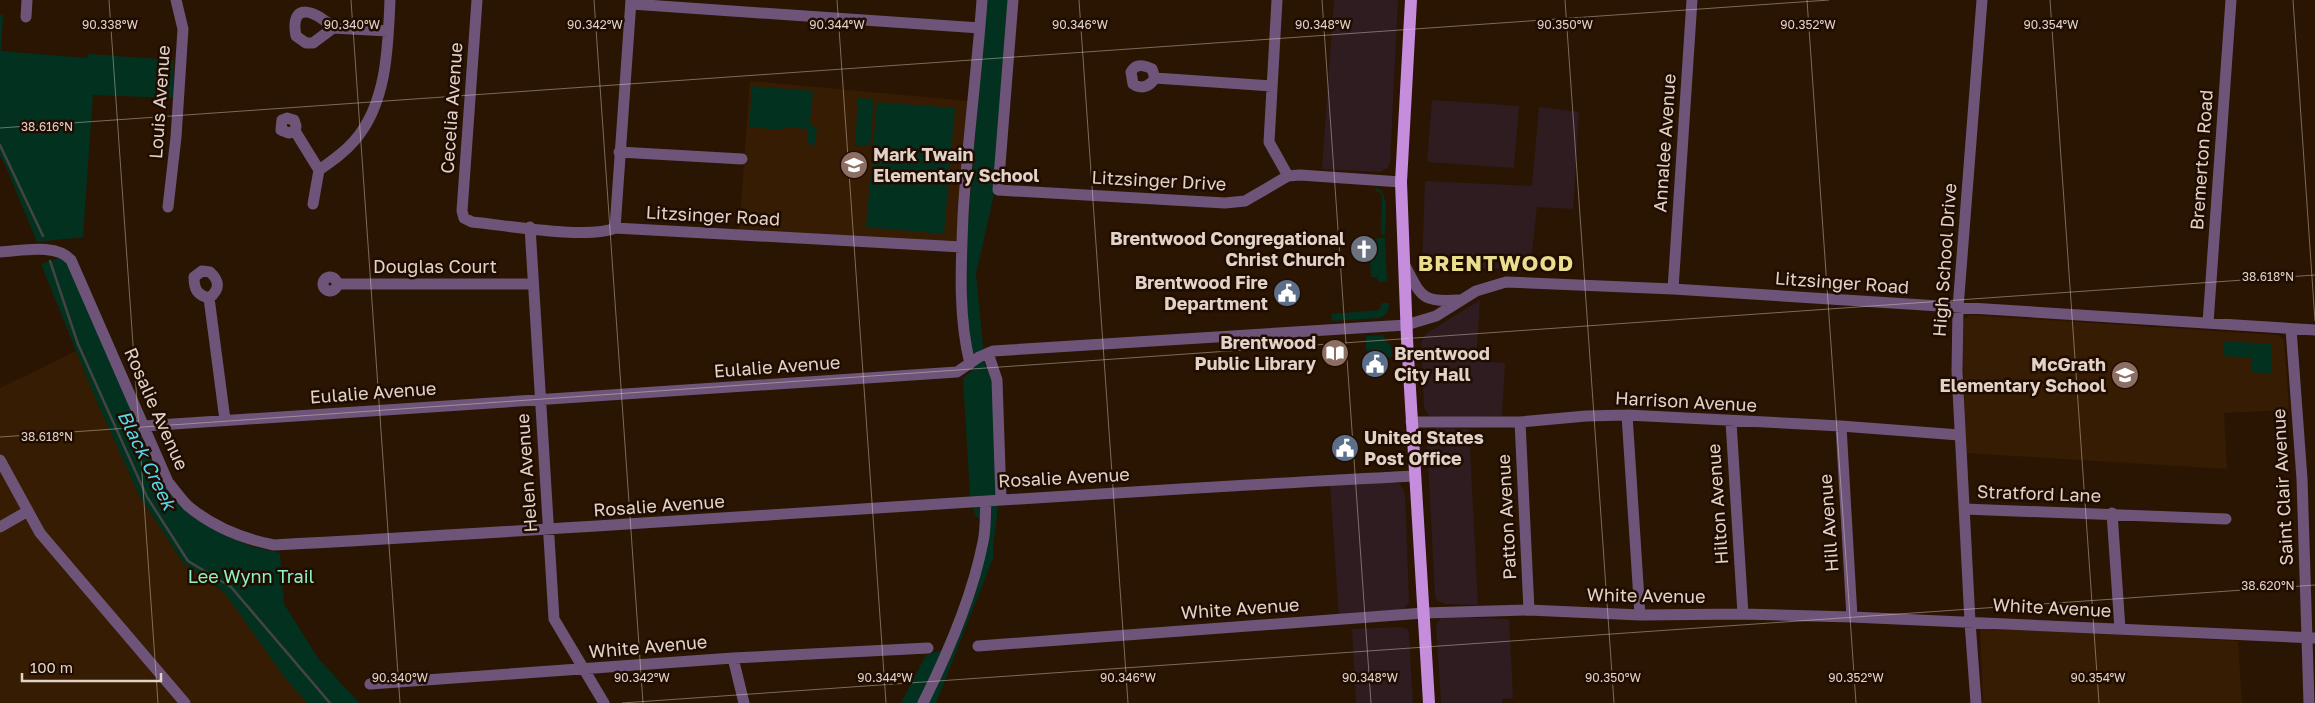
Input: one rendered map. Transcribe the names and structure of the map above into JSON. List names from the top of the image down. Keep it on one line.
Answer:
{"streets":{"street":["Louis Avenue","Cecelia Avenue","Annalee Avenue","Bremerton Road","Litzsinger Drive","Litzsinger Road","High School Drive","Douglas Court","Eulalie Avenue","Harrison Avenue","Rosalie Avenue","Helen Avenue","Saint Clair Avenue","Stratford Lane","Hilton Avenue","Patton Avenue","Hill Avenue","White Avenue"]},"crossings":[["Cecelia Avenue","Litzsinger Road"],["Annalee Avenue","Litzsinger Road"],["Bremerton Road","Litzsinger Road"],["Litzsinger Road","High School Drive"],["Litzsinger Road","Eulalie Avenue"],["Litzsinger Road","Helen Avenue"],["Litzsinger Road","Saint Clair Avenue"],["High School Drive","Harrison Avenue"],["High School Drive","Stratford Lane"],["High School Drive","White Avenue"],["Douglas Court","Helen Avenue"],["Eulalie Avenue","Rosalie Avenue"],["Eulalie Avenue","Helen Avenue"],["Harrison Avenue","Hilton Avenue"],["Harrison Avenue","Patton Avenue"],["Harrison Avenue","Hill Avenue"],["Rosalie Avenue","Helen Avenue"],["Helen Avenue","White Avenue"],["Saint Clair Avenue","White Avenue"],["Stratford Lane","White Avenue"],["Hilton Avenue","White Avenue"],["Patton Avenue","White Avenue"],["Hill Avenue","White Avenue"]],"districts":["BRENTWOOD"],"water":["Black Creek"],"parks":["Lee Wynn Trail"],"places":{"school or university":["Mark Twain Elementary School","McGrath Elementary School"],"church":["Brentwood Congregational Christ Church"],"public building":["Brentwood Fire Department","Brentwood City Hall","United States Post Office"],"library":["Brentwood Public Library"]},"scale_bar":"100 m","coordinates":["90.338°W","90.340°W","90.342°W","90.344°W","90.346°W","90.348°W","90.350°W","90.352°W","90.354°W","38.616°N","38.618°N","38.620°N"]}
